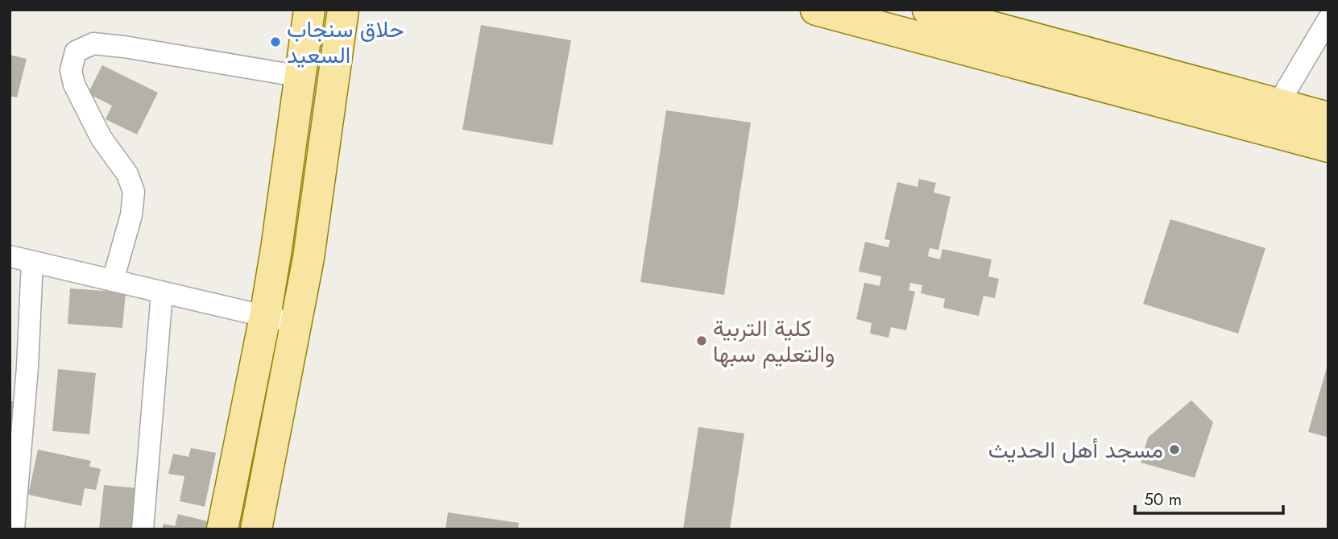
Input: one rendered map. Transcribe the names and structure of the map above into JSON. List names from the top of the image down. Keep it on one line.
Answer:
{"places":["حلاق سنجاب السعيد","كلية التربية والتعليم سبها","مسجد أهل الحديث"],"scale_bar":"50 m"}
